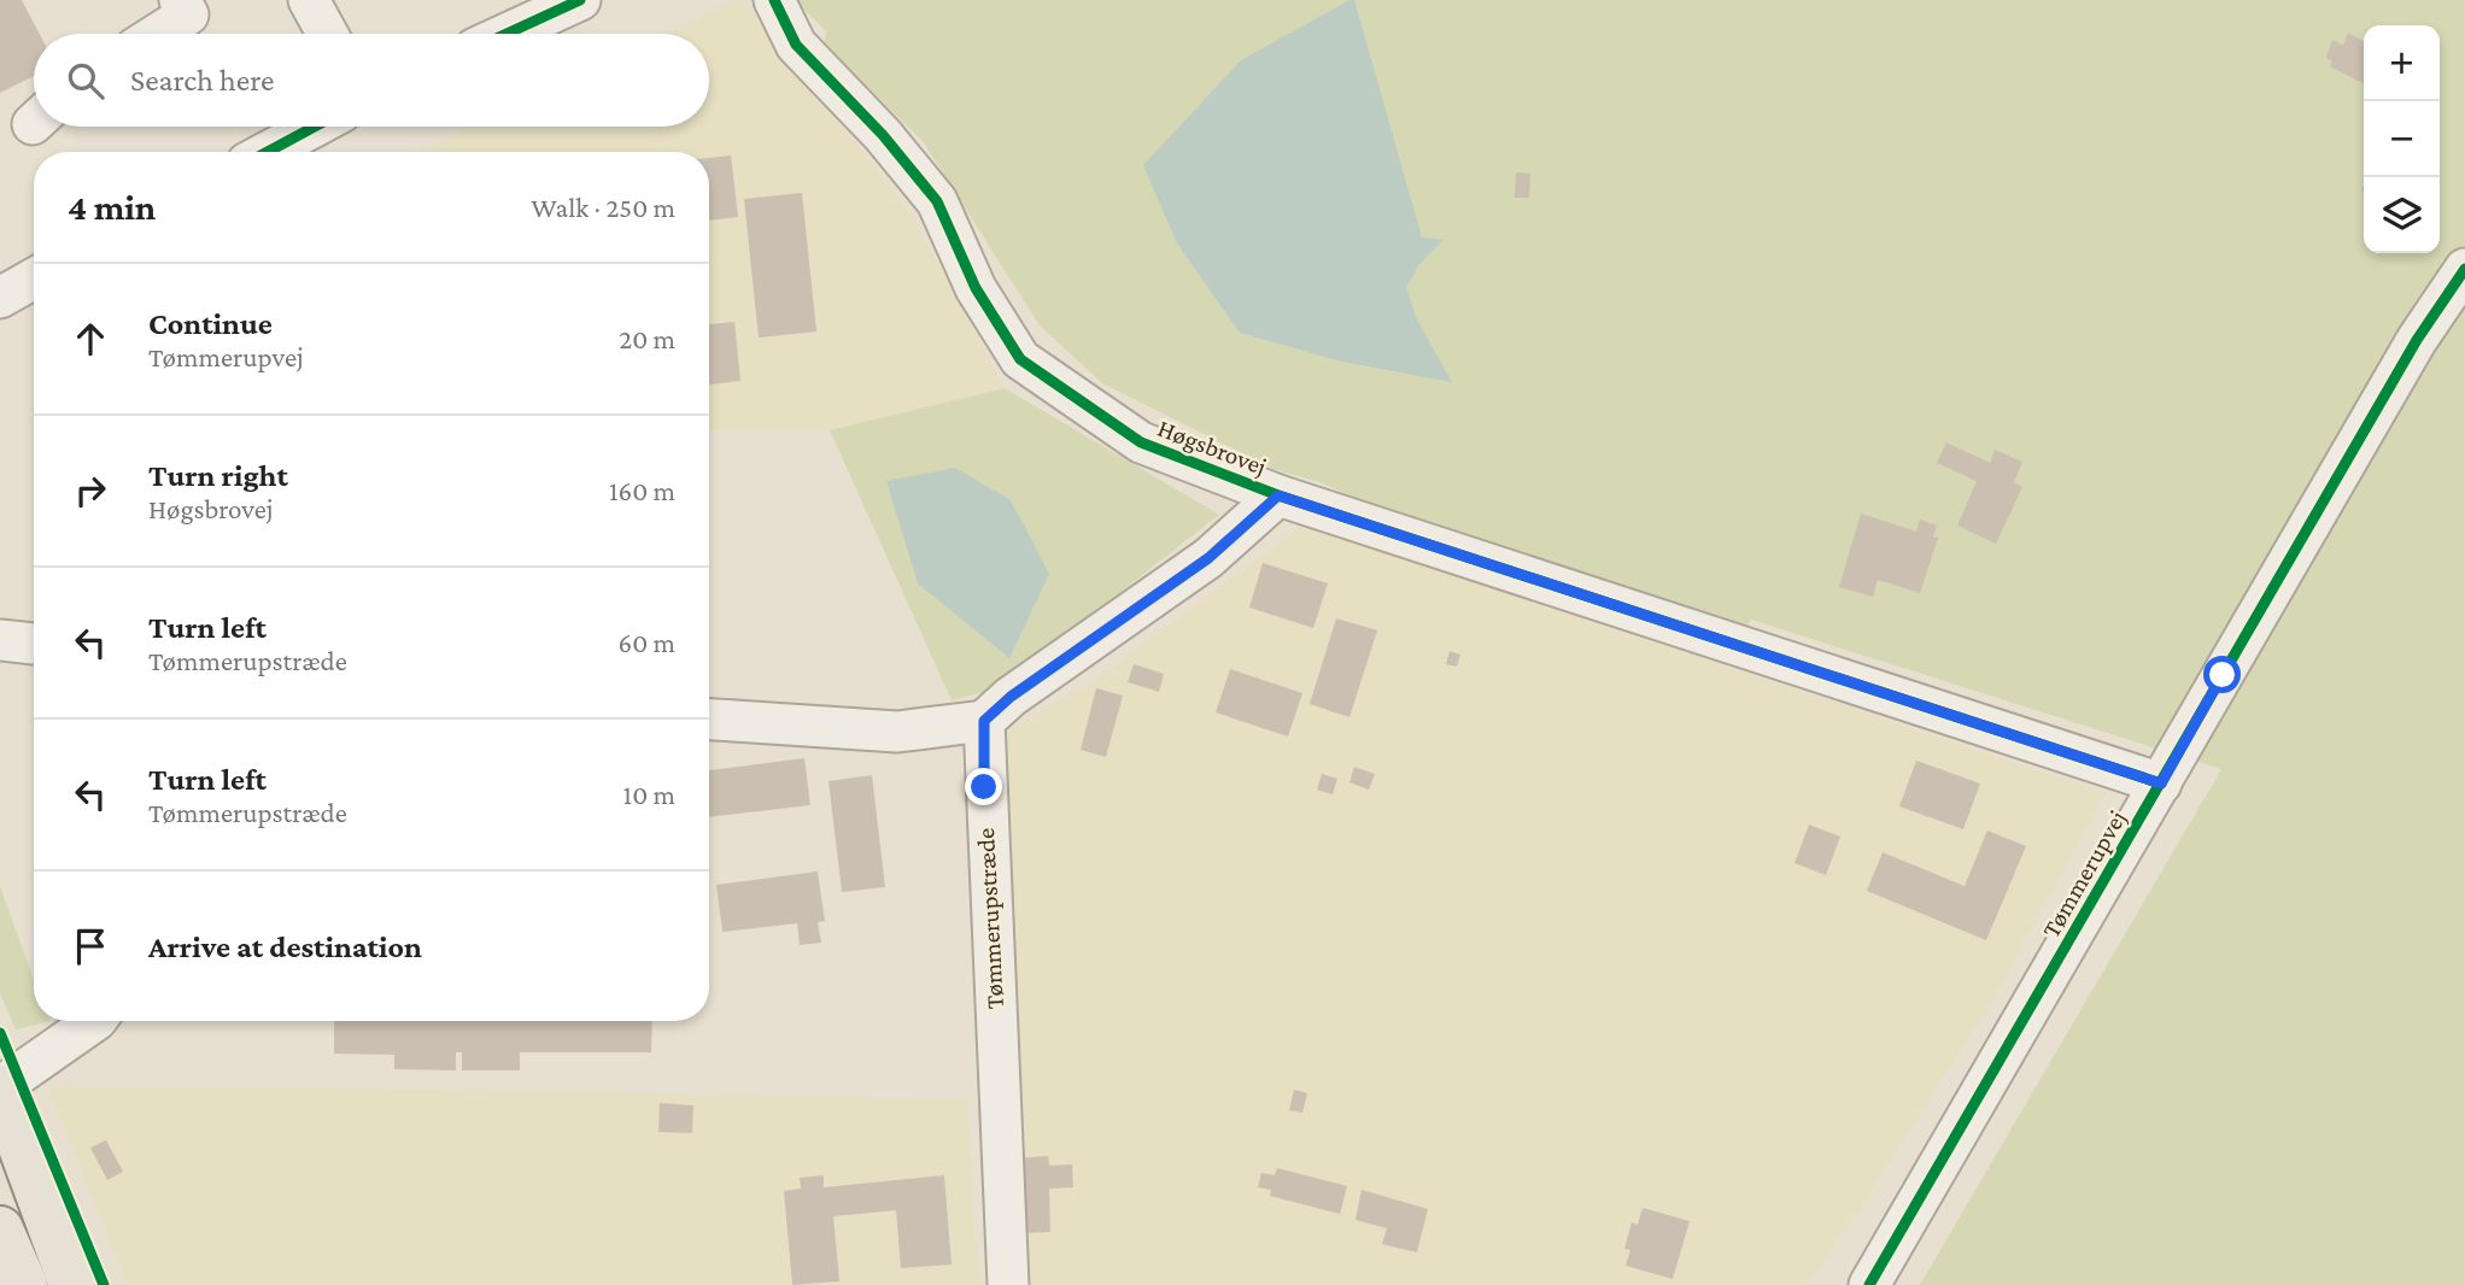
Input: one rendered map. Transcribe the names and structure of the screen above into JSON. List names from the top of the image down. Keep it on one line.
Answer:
{"streets":{"street":["Høgsbrovej","Tømmerupvej","Tømmerupstræde"]},"crossings":[["Høgsbrovej","Tømmerupvej"]],"page":{"map_buttons":["+","−"],"search":"Search here","heading":["4 min","Walk · 250 m"],"list":[["Continue","Tømmerupvej","20 m"],["Turn right","Høgsbrovej","160 m"],["Turn left","Tømmerupstræde","60 m"],["Turn left","Tømmerupstræde","10 m"],"Arrive at destination"]}}
